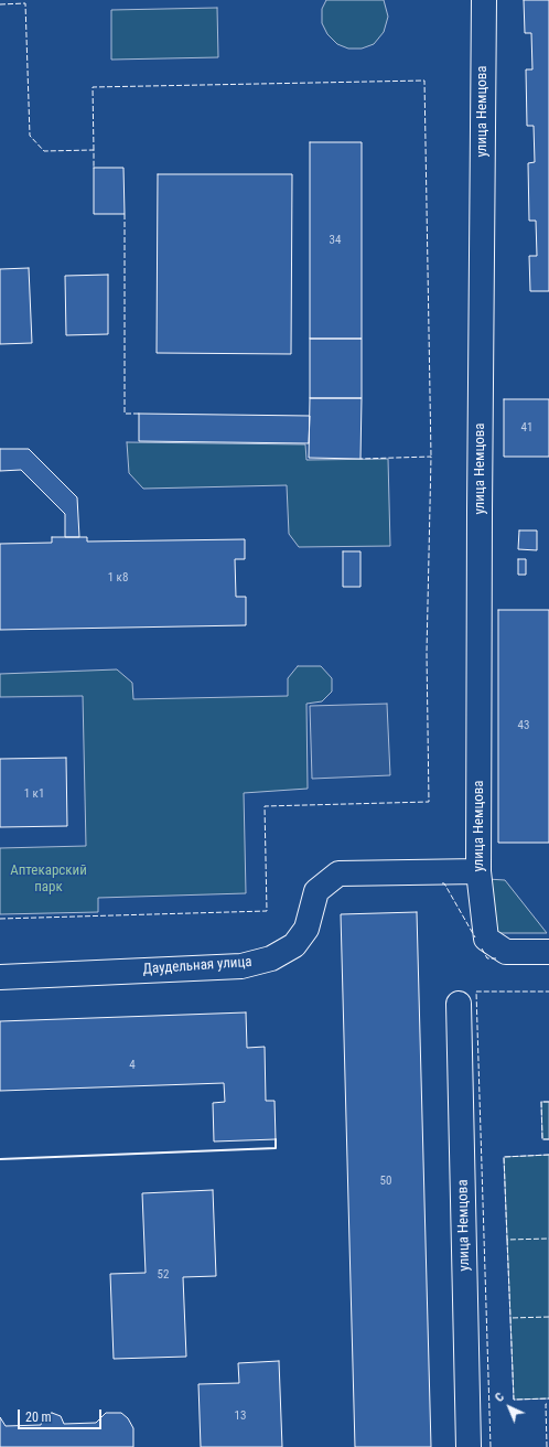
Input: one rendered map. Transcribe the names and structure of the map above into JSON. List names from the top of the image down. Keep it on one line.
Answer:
{"streets":{"street":["улица Немцова","Даудельная улица"]},"crossings":[["улица Немцова","Даудельная улица"]],"parks":["Аптекарский парк"],"house_numbers":["34","41","1 к8","43","1 к1","4","50","52","13"],"scale_bar":"20 m","north":"top left"}
